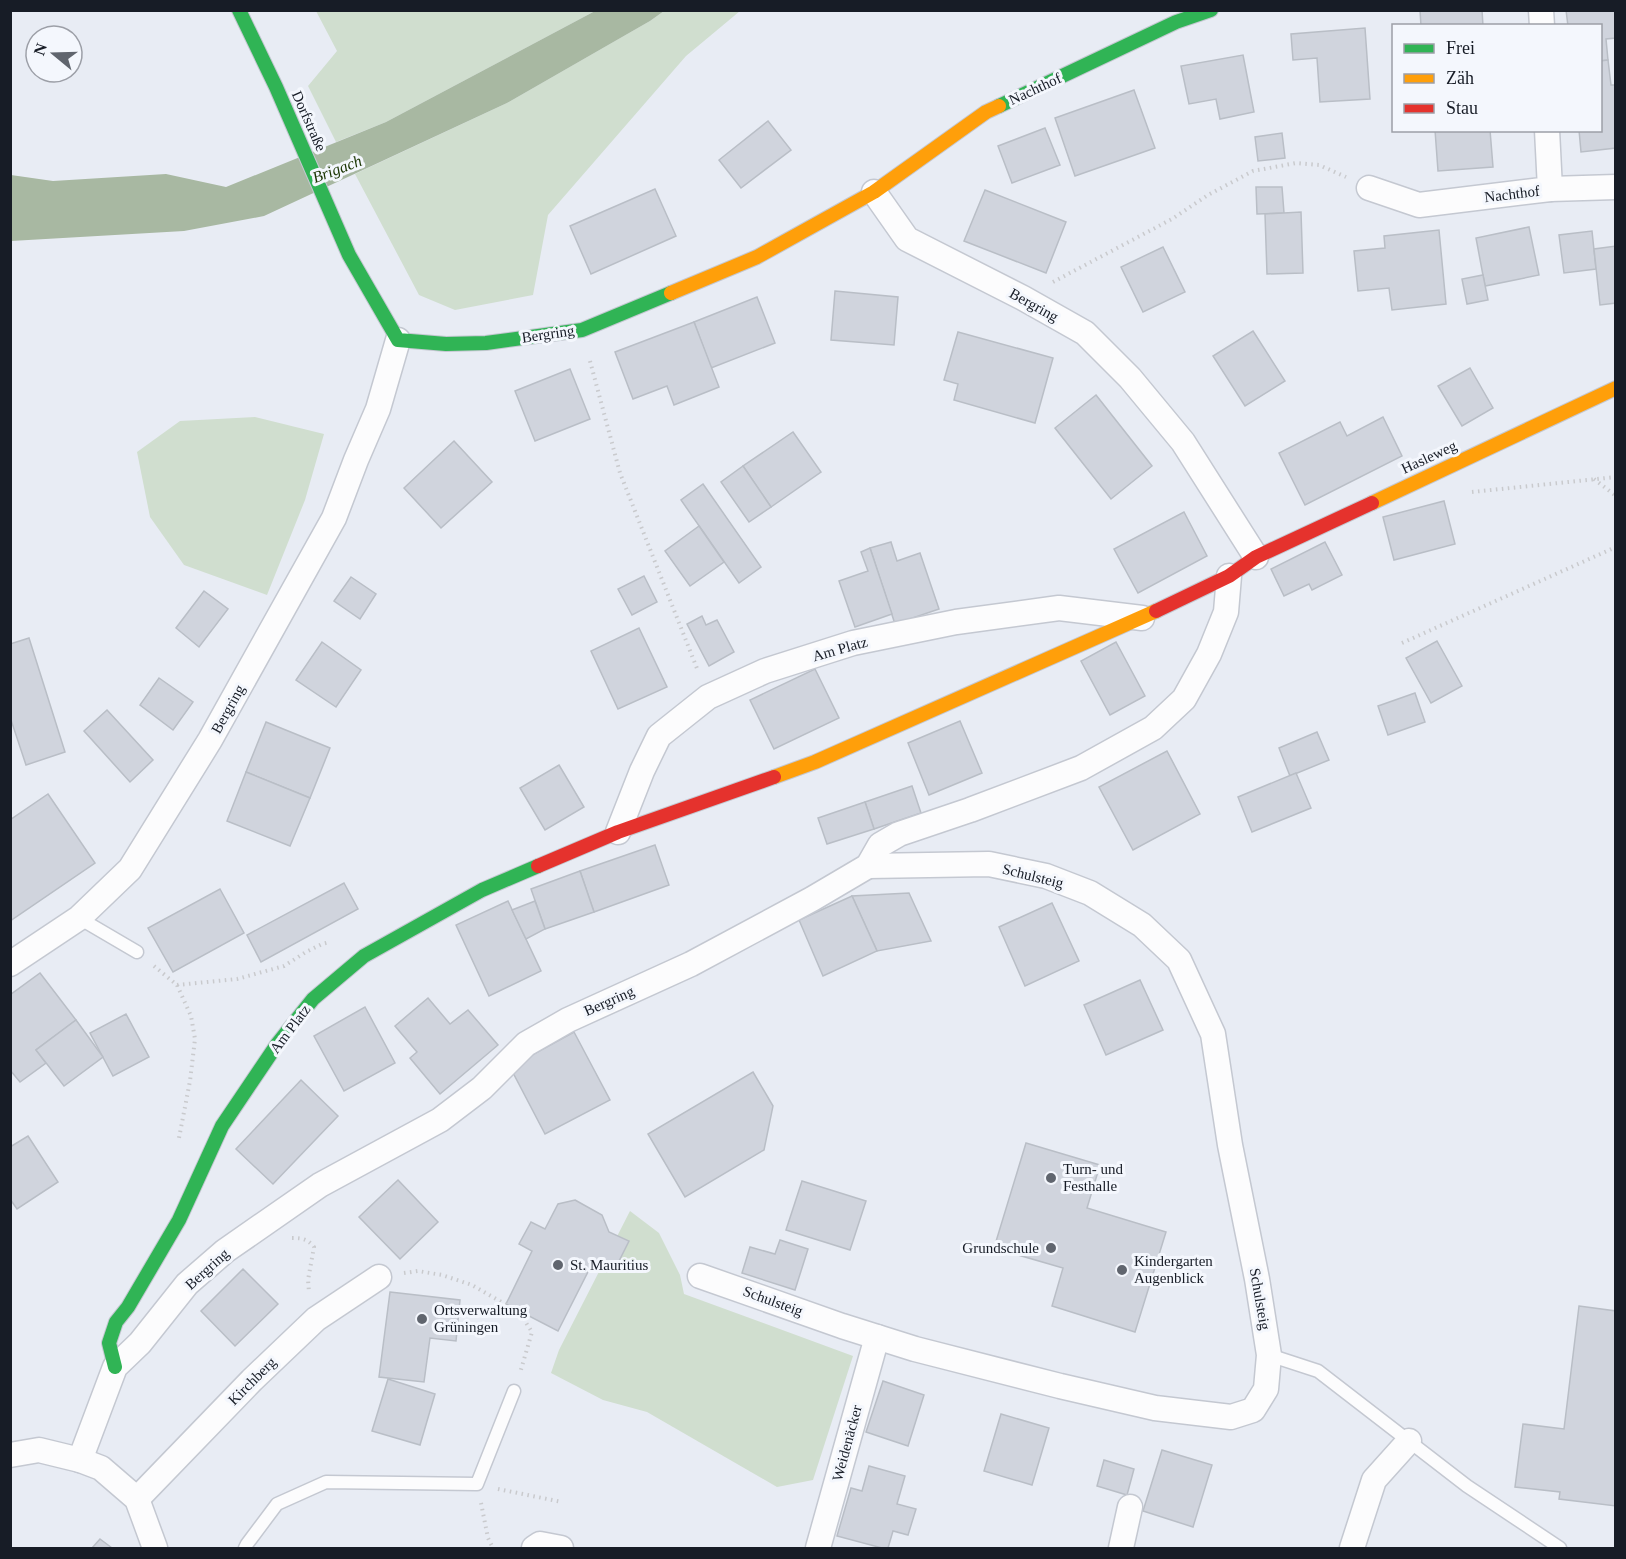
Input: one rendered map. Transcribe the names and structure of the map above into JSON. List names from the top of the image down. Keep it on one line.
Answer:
{"streets":{"street":["Nachthof","Dorfstraße","Bergring","Hasleweg","Am Platz","Schulsteig","Kirchberg","Weidenäcker"]},"crossings":[["Nachthof","Bergring"],["Dorfstraße","Bergring"],["Bergring","Hasleweg"],["Bergring","Am Platz"],["Bergring","Schulsteig"],["Hasleweg","Am Platz"],["Schulsteig","Weidenäcker"]],"water":["Brigach"],"places":["Turn- und Festhalle","Grundschule","St. Mauritius","Kindergarten Augenblick","Ortsverwaltung Grüningen"],"legend":["Frei","Zäh","Stau"],"north":"left"}
